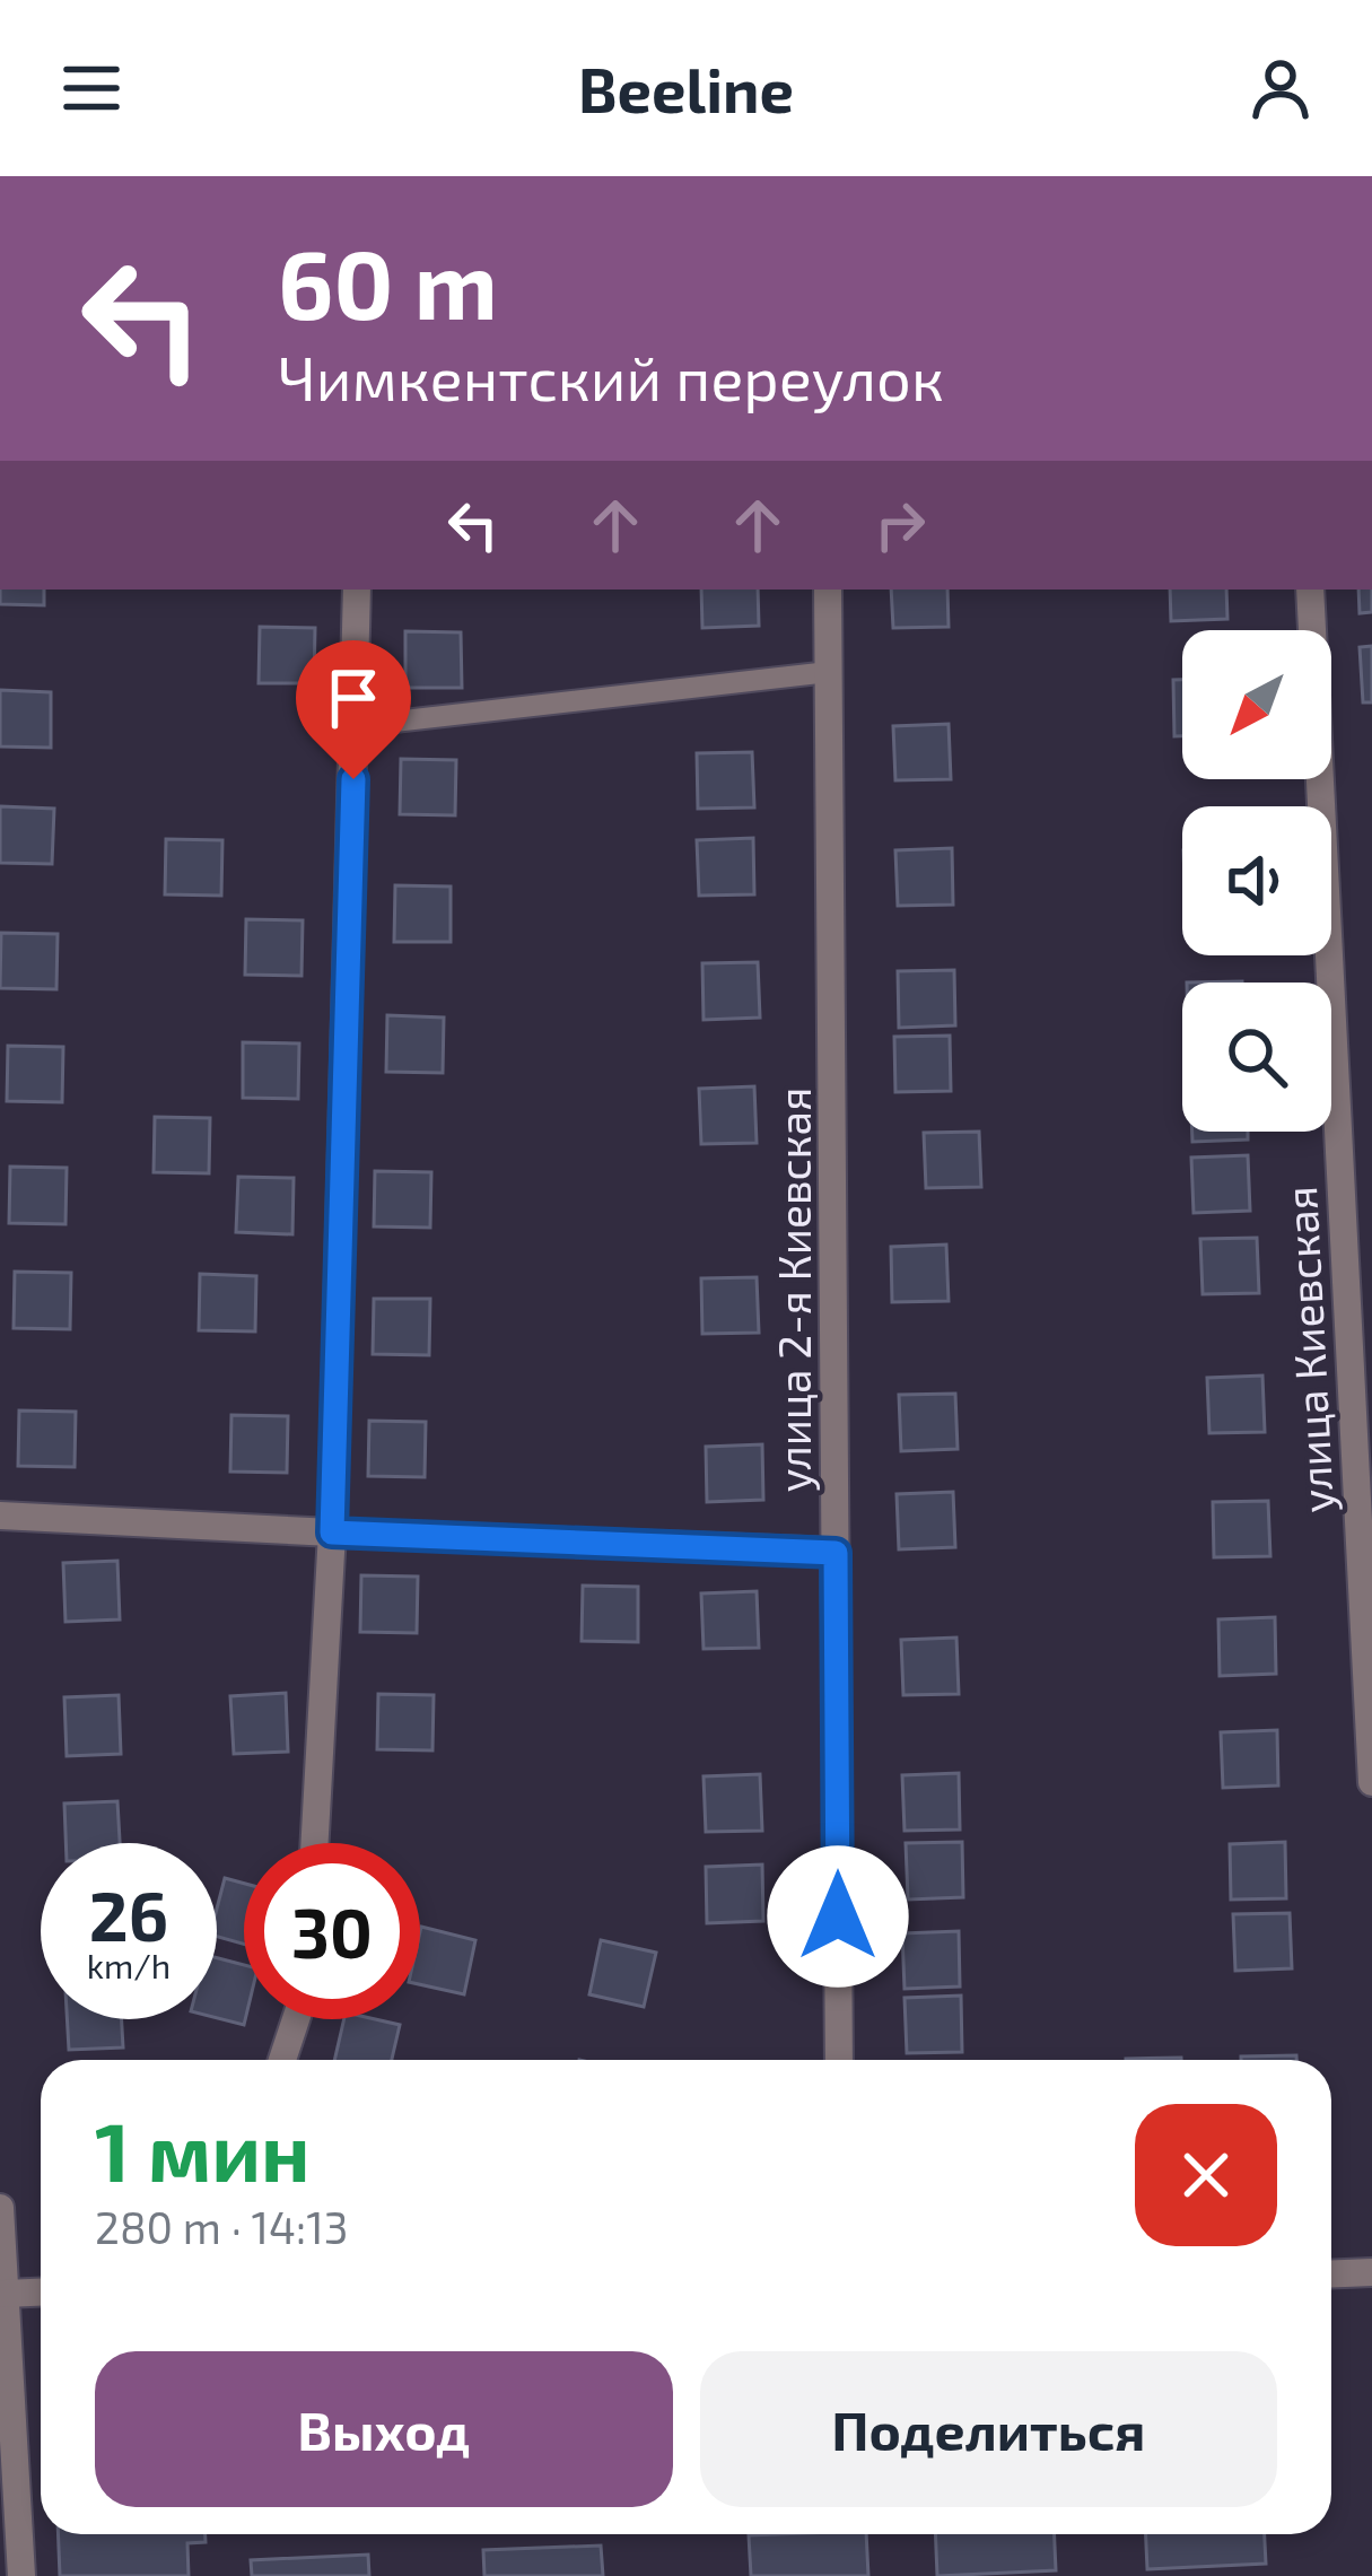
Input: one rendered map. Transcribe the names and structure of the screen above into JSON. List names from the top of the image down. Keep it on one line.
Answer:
{"streets":{"street":["улица 2-я Киевская","улица Киевская"]},"north":"bottom left","page":{"header":"Beeline","turn":["60 m","Чимкентский переулок"],"speed":"26 km/h","limit":"30","heading":["1 мин","280 m · 14:13"],"buttons":["Выход","Поделиться"]}}
